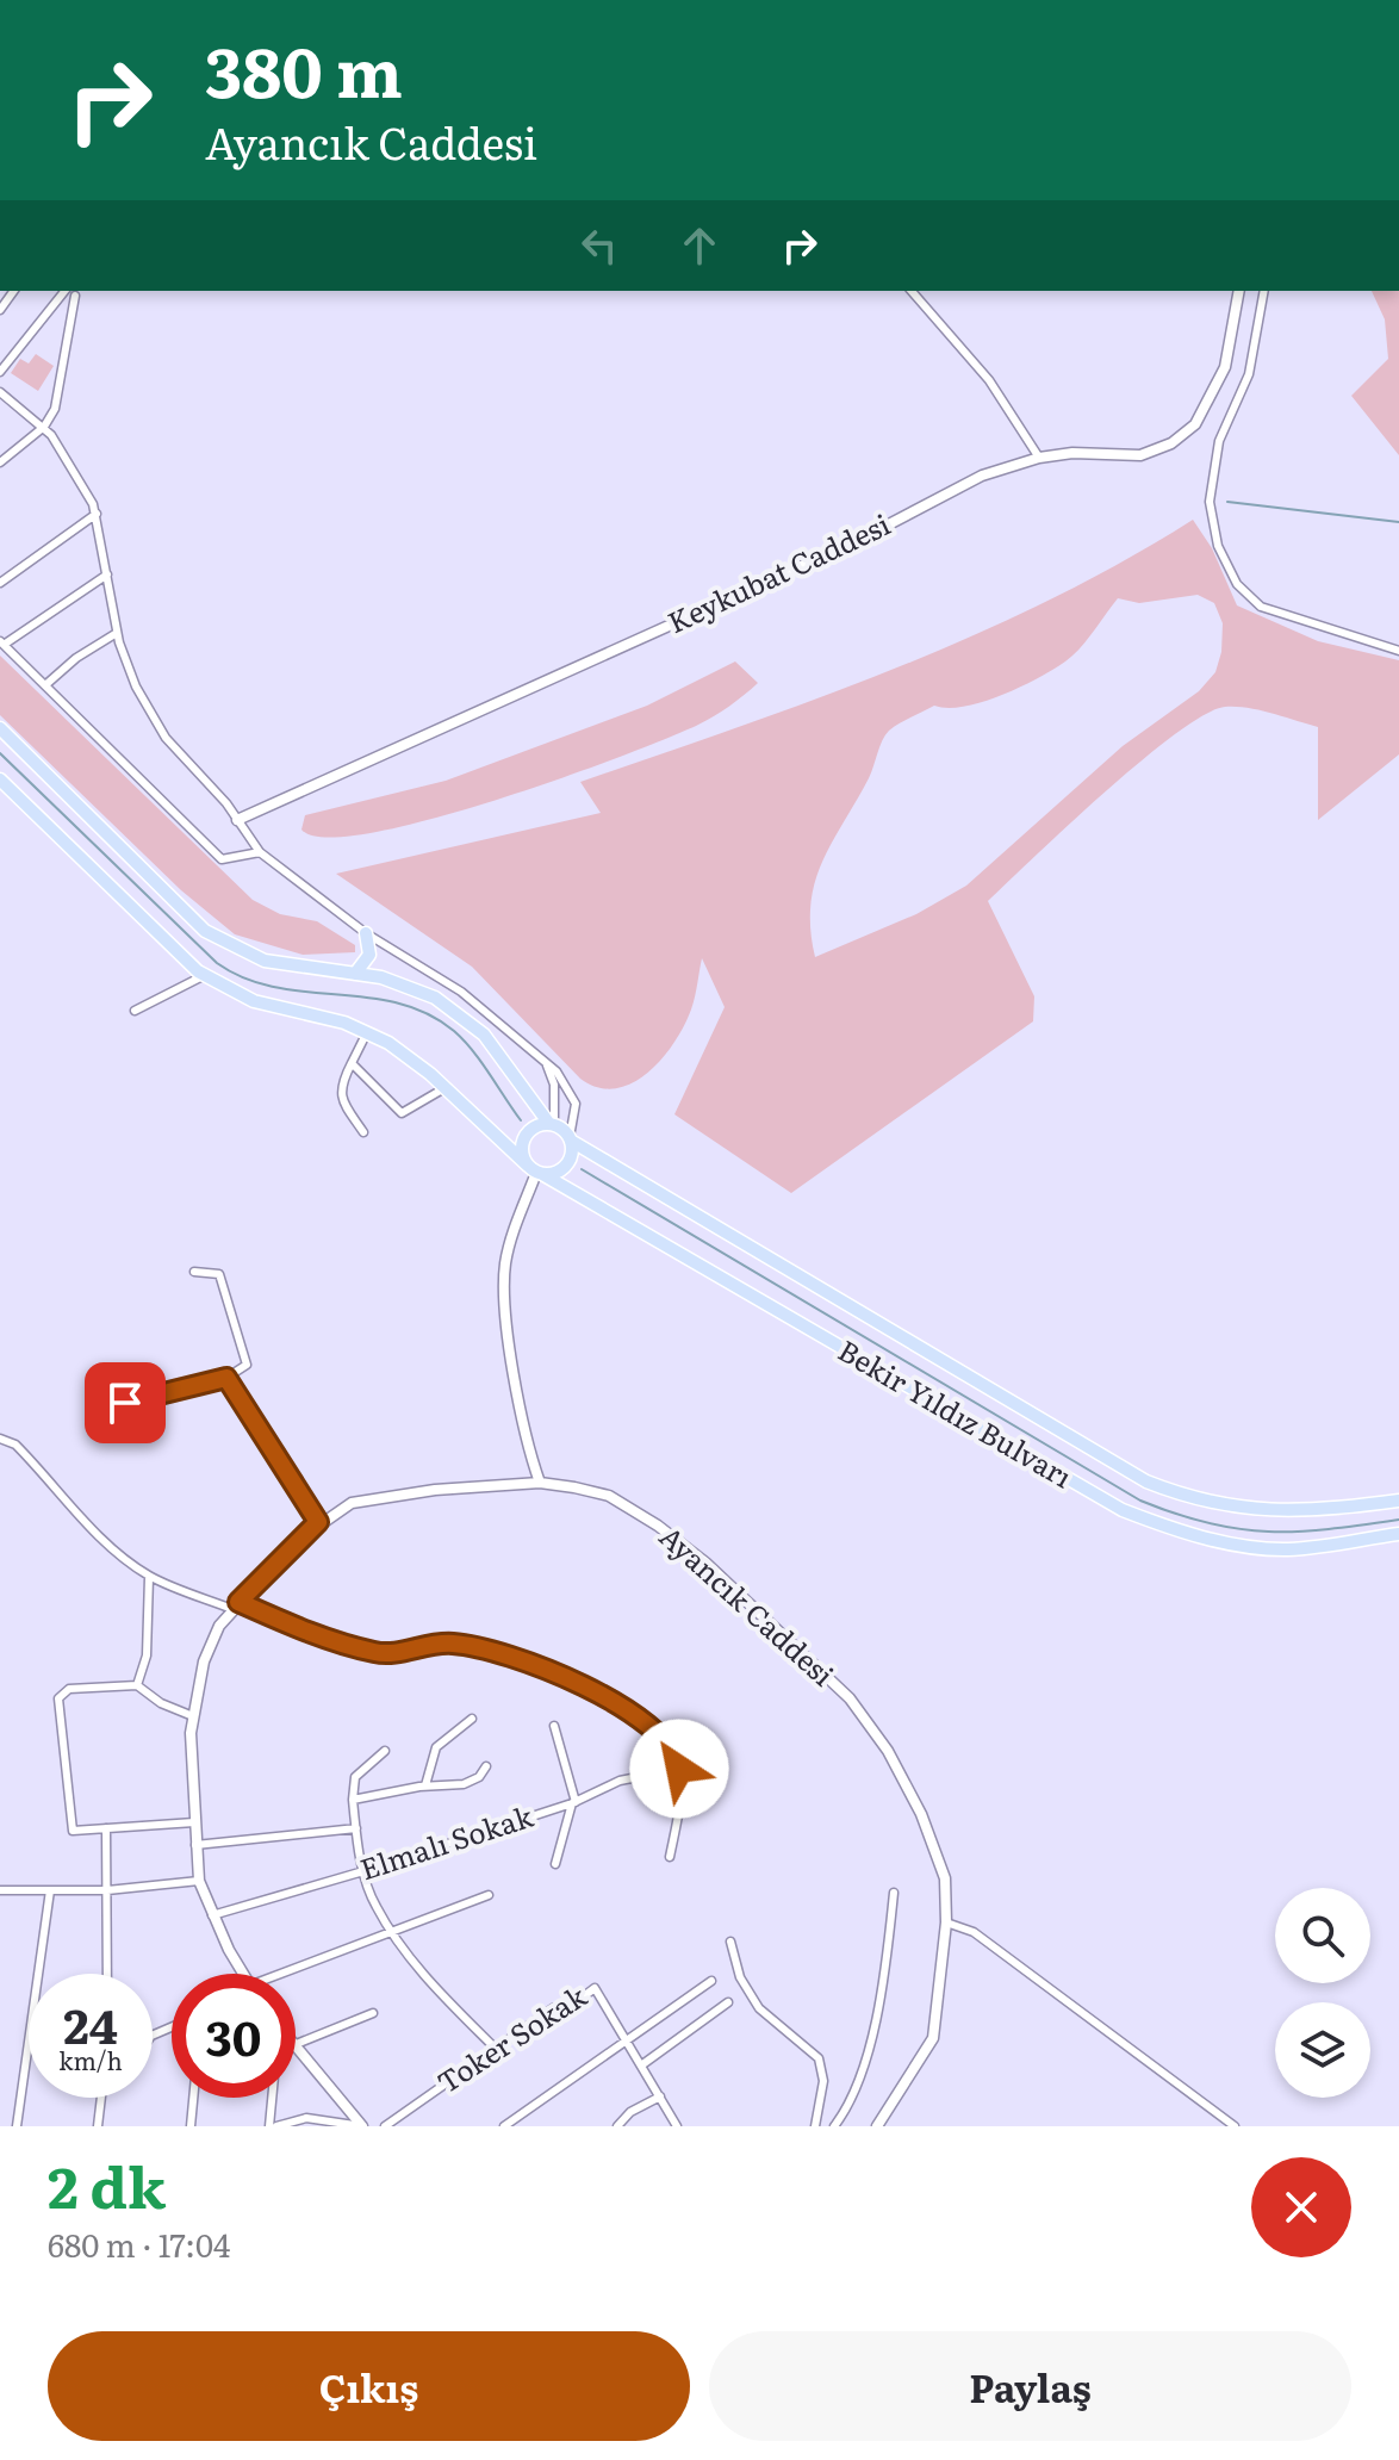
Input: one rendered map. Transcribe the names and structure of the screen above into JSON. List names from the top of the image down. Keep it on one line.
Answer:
{"streets":{"main road":["Bekir Yıldız Bulvarı"],"street":["Keykubat Caddesi","Ayancık Caddesi","Elmalı Sokak","Toker Sokak"]},"crossings":[["Ayancık Caddesi","Elmalı Sokak"]],"page":{"turn":["380 m","Ayancık Caddesi"],"speed":"24 km/h","limit":"30","heading":["2 dk","680 m · 17:04"],"buttons":["Çıkış","Paylaş"]}}
